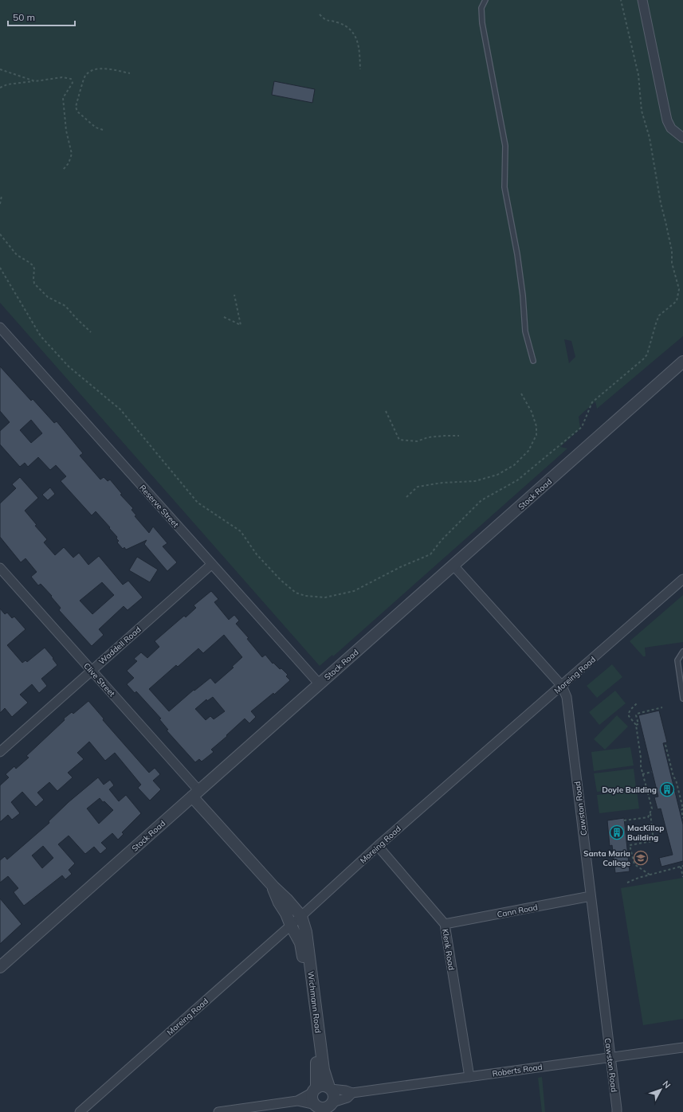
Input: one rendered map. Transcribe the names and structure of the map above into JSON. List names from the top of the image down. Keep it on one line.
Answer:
{"streets":{"street":["Stock Road","Reserve Street","Waddell Road","Moreing Road","Clive Street","Cawston Road","Cann Road","Klenk Road","Wichmann Road","Roberts Road"]},"crossings":[["Stock Road","Reserve Street"],["Stock Road","Clive Street"],["Stock Road","Cawston Road"],["Reserve Street","Waddell Road"],["Waddell Road","Clive Street"],["Moreing Road","Clive Street"],["Moreing Road","Cawston Road"],["Moreing Road","Klenk Road"],["Moreing Road","Wichmann Road"],["Clive Street","Wichmann Road"],["Cawston Road","Cann Road"],["Cawston Road","Roberts Road"],["Cann Road","Klenk Road"],["Klenk Road","Roberts Road"],["Wichmann Road","Roberts Road"]],"places":{"building":["Doyle Building","MacKillop Building"],"school or university":["Santa Maria College"]},"scale_bar":"50 m","north":"top right"}
